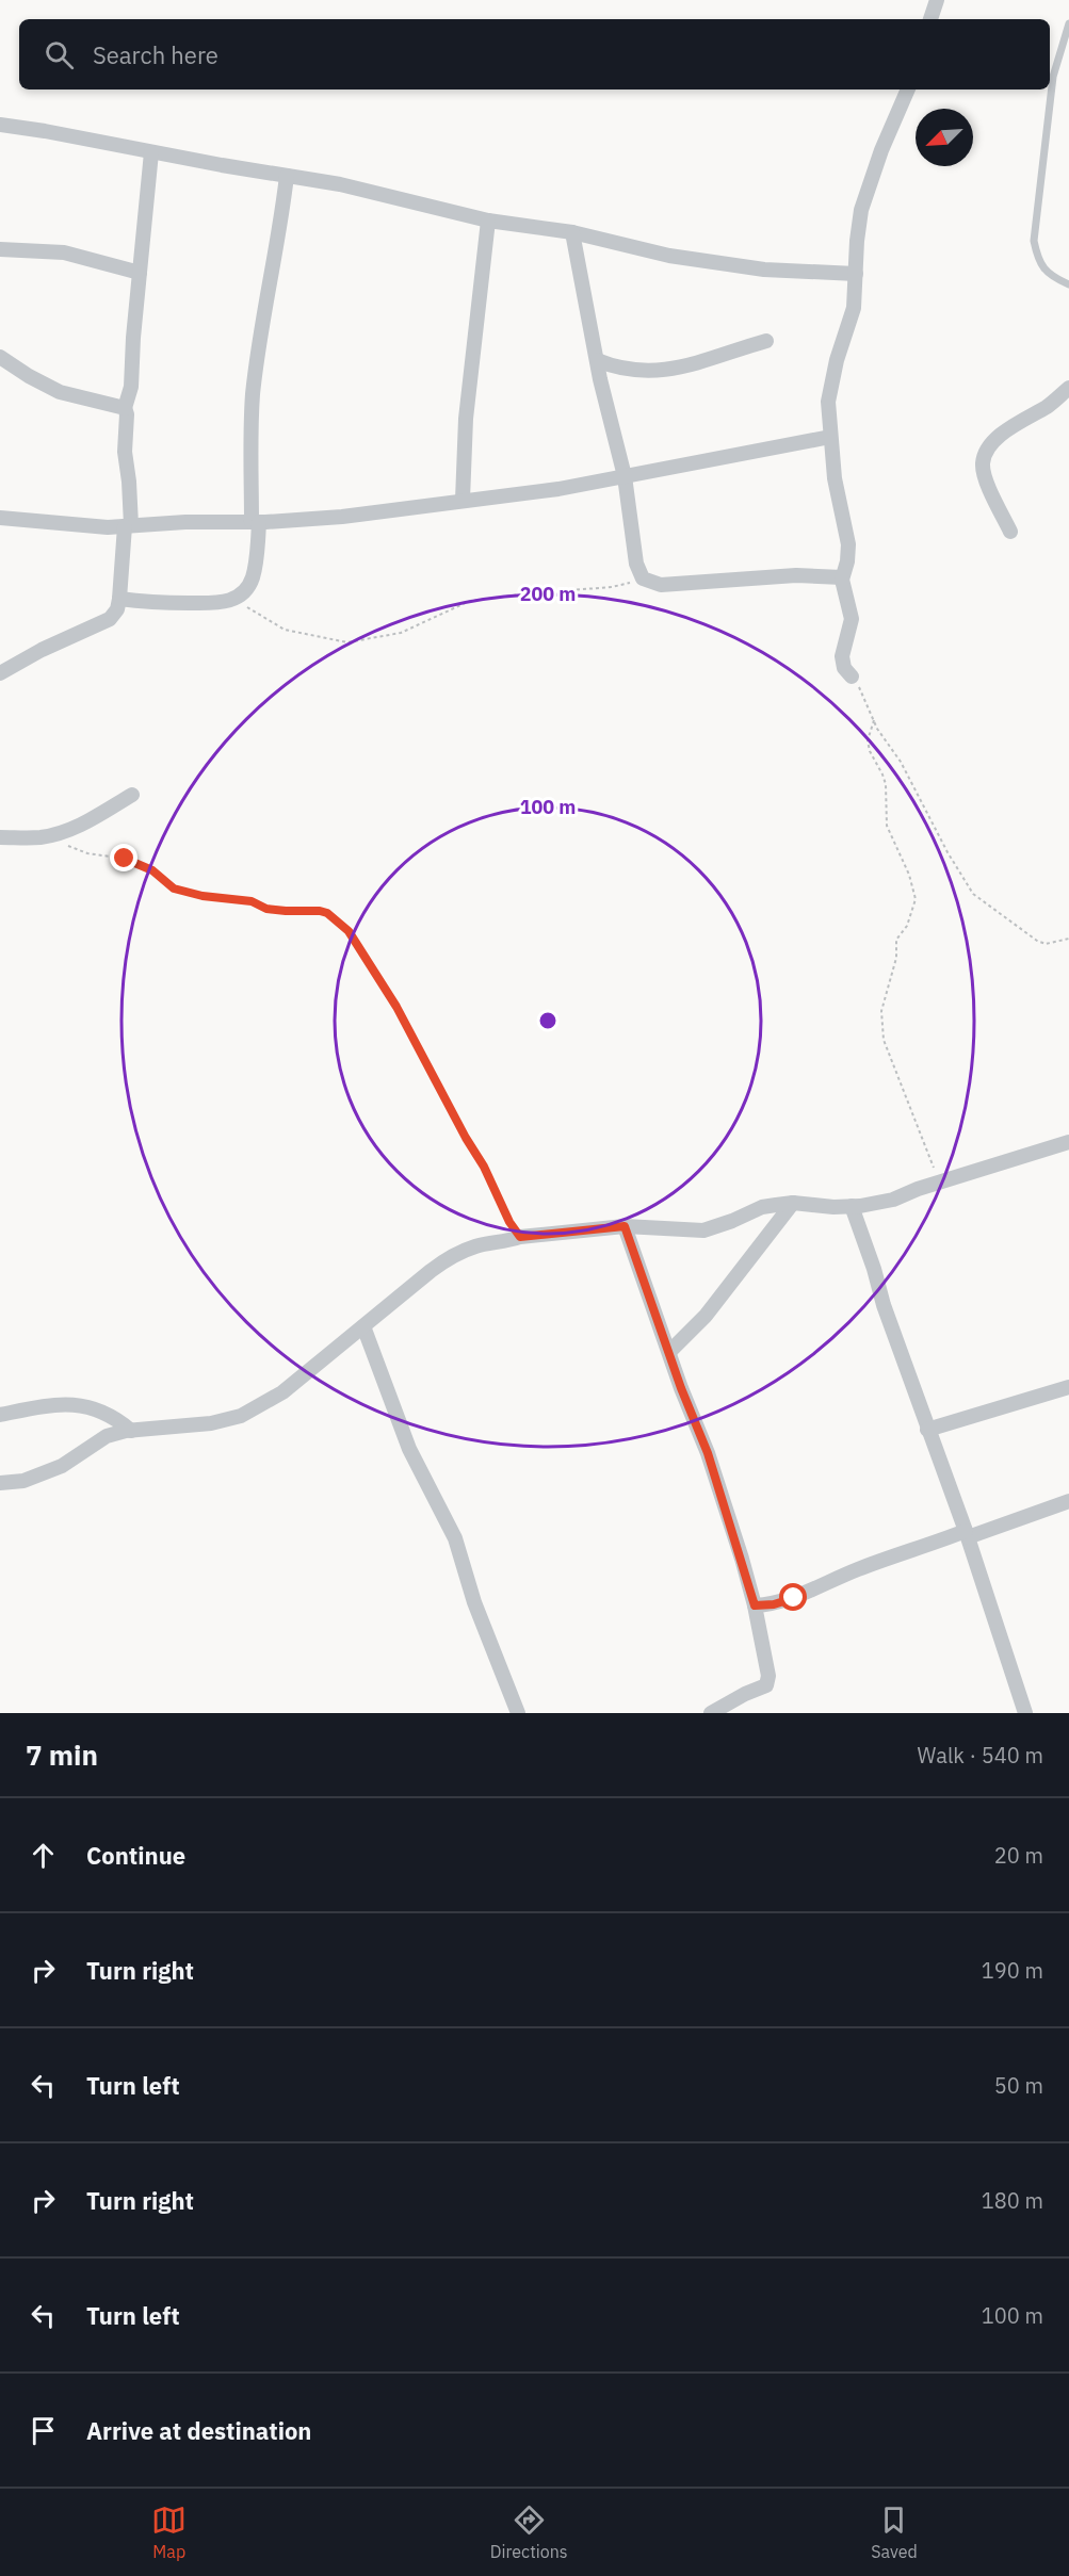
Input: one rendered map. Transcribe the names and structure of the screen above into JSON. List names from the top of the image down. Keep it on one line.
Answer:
{"north":"bottom left","page":{"search":"Search here","heading":["7 min","Walk · 540 m"],"list":[["Continue","20 m"],["Turn right","190 m"],["Turn left","50 m"],["Turn right","180 m"],["Turn left","100 m"],"Arrive at destination"],"nav":["Map","Directions","Saved"]},"rings":["200 m","100 m"]}
